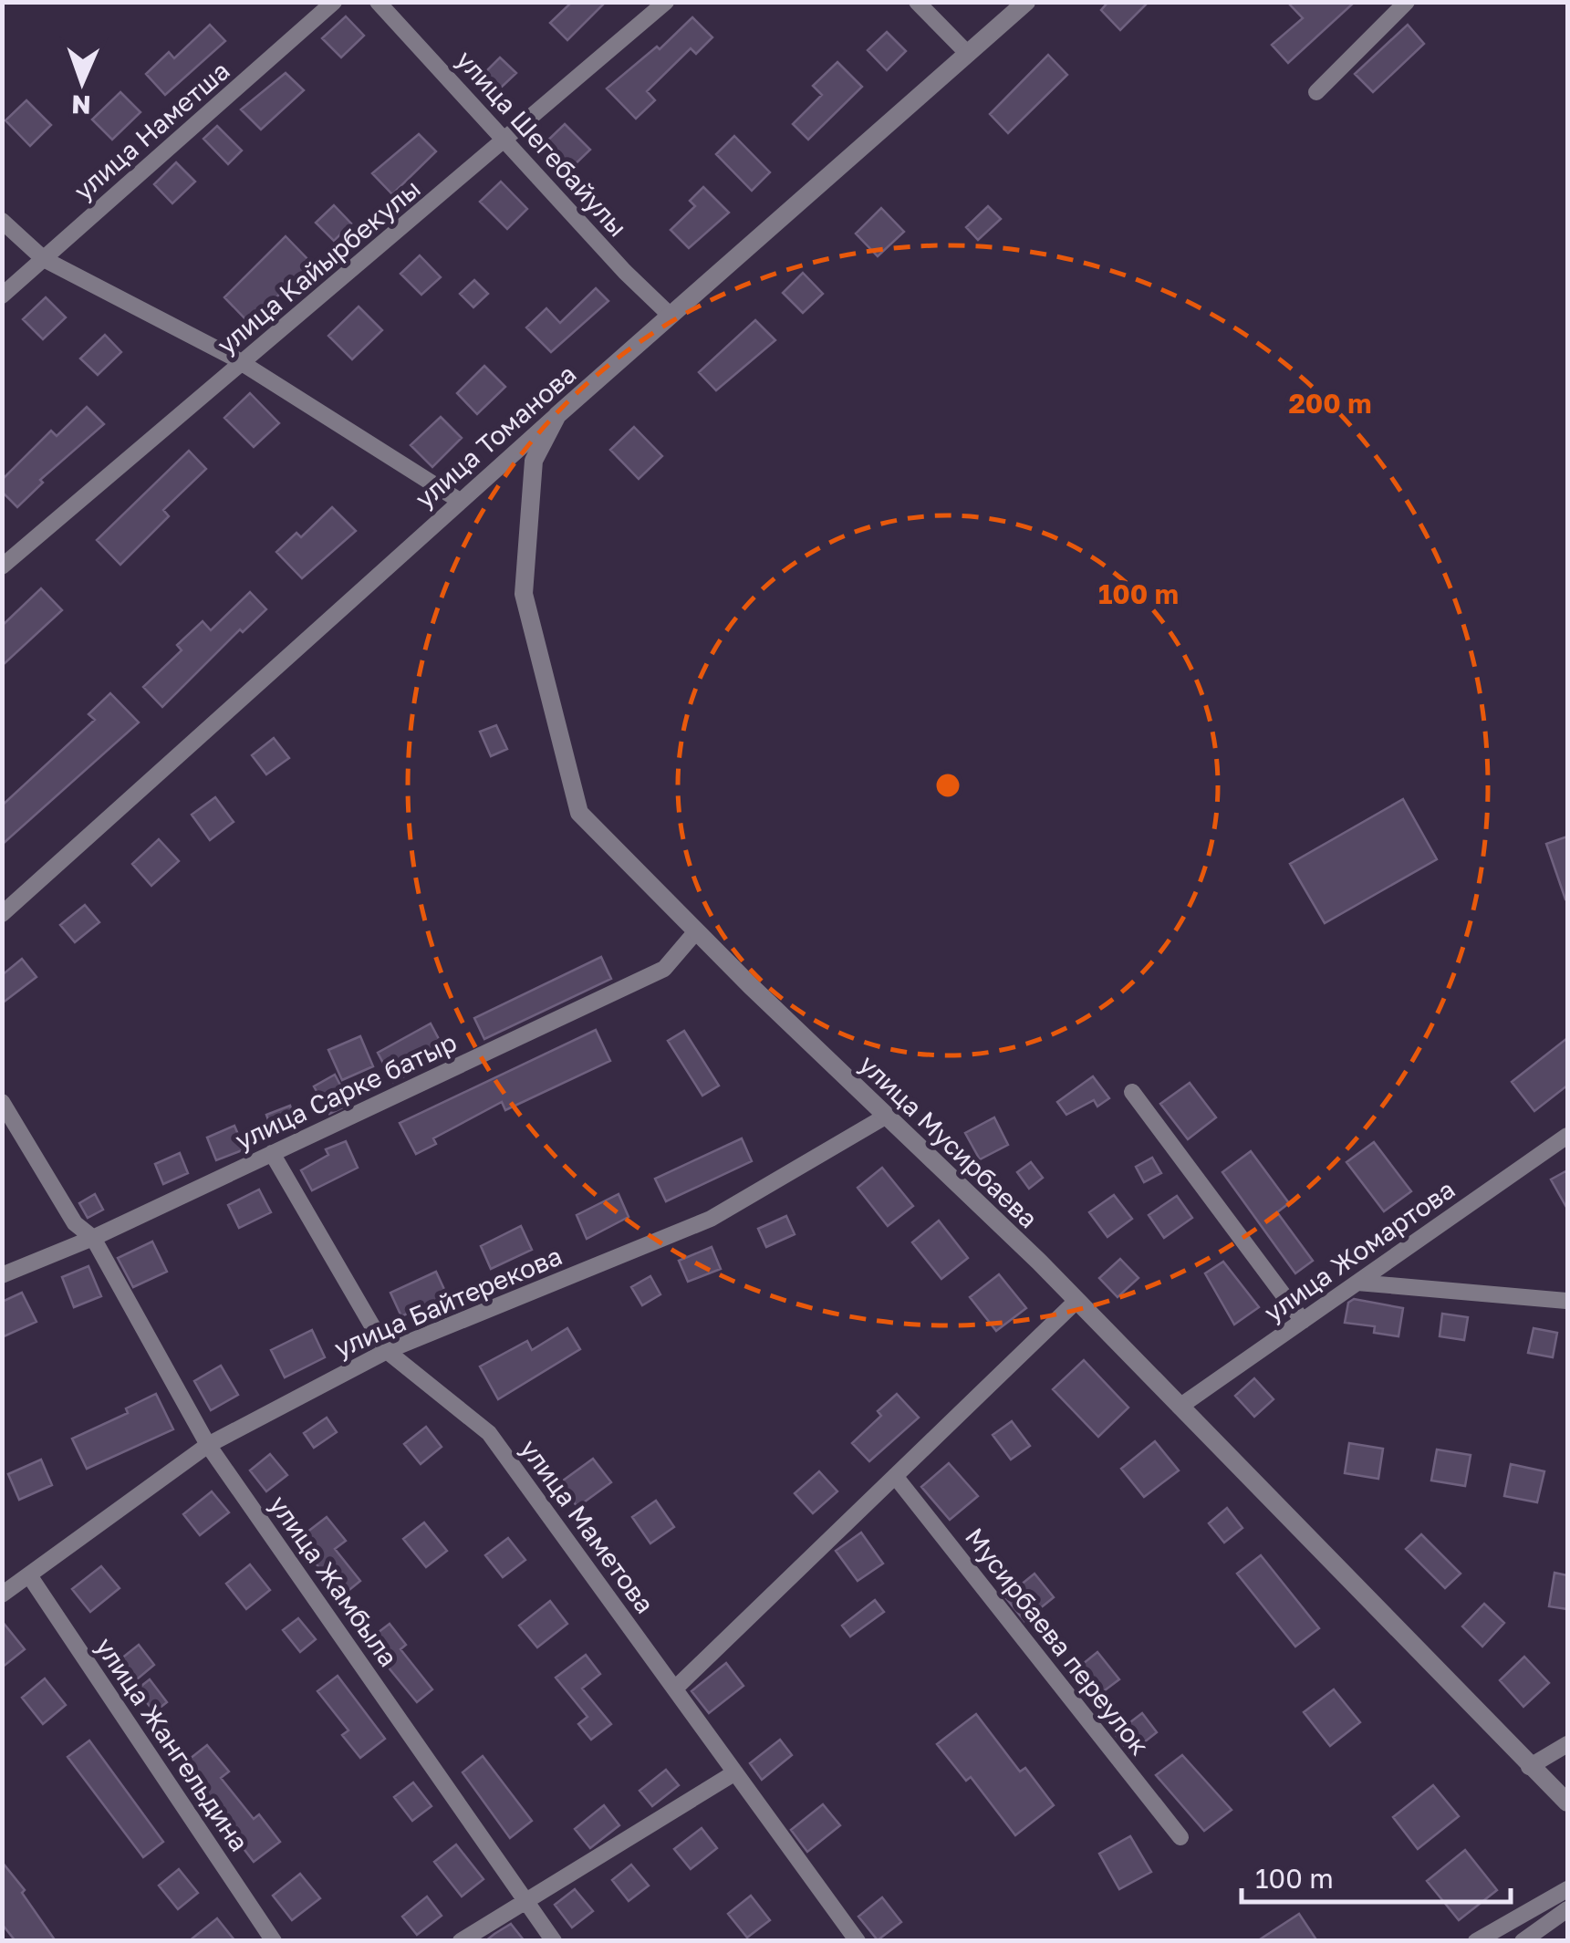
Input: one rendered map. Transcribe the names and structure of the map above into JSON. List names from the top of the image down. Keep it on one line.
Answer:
{"streets":{"street":["улица Наметша","улица Шегебайулы","улица Кайырбекулы","улица Томанова","улица Сарке батыр","улица Мусирбаева","улица Жомартова","улица Байтерекова","улица Маметова","улица Жамбыла","Мусирбаева переулок","улица Жангельдина"]},"crossings":[["улица Шегебайулы","улица Кайырбекулы"],["улица Шегебайулы","улица Томанова"],["улица Томанова","улица Мусирбаева"],["улица Сарке батыр","улица Мусирбаева"],["улица Сарке батыр","улица Маметова"],["улица Сарке батыр","улица Жамбыла"],["улица Мусирбаева","улица Жомартова"],["улица Мусирбаева","улица Байтерекова"],["улица Байтерекова","улица Маметова"],["улица Байтерекова","улица Жамбыла"],["улица Байтерекова","улица Жангельдина"]],"scale_bar":"100 m","north":"bottom","rings":["200 m","100 m"]}
